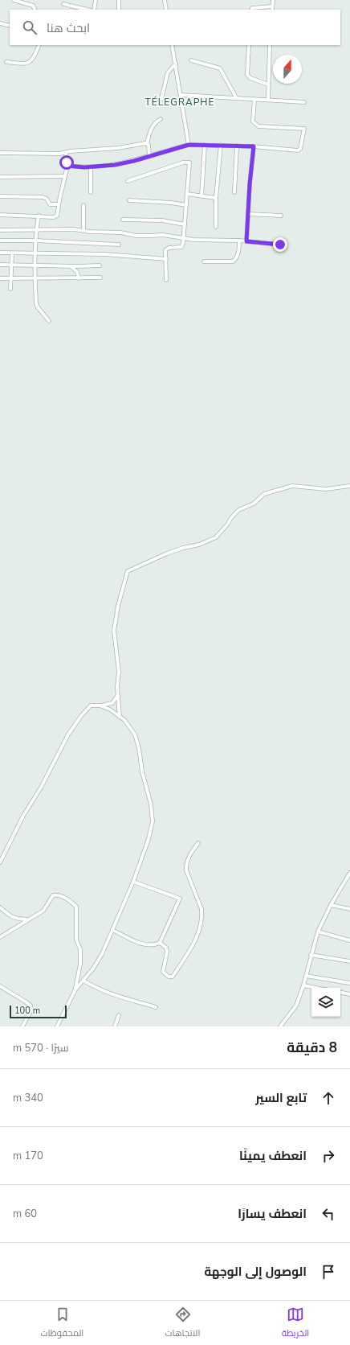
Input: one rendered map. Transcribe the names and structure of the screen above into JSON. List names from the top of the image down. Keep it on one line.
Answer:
{"districts":["TÉLEGRAPHE"],"scale_bar":"100 m","north":"top","page":{"search":"ابحث هنا","scale":"100 m","heading":["8 دقيقة","سيرًا · 570 m"],"list":[["تابع السير","340 m"],["انعطف يمينًا","170 m"],["انعطف يسارًا","60 m"],"الوصول إلى الوجهة"],"nav":["الخريطة","الاتجاهات","المحفوظات"]}}
